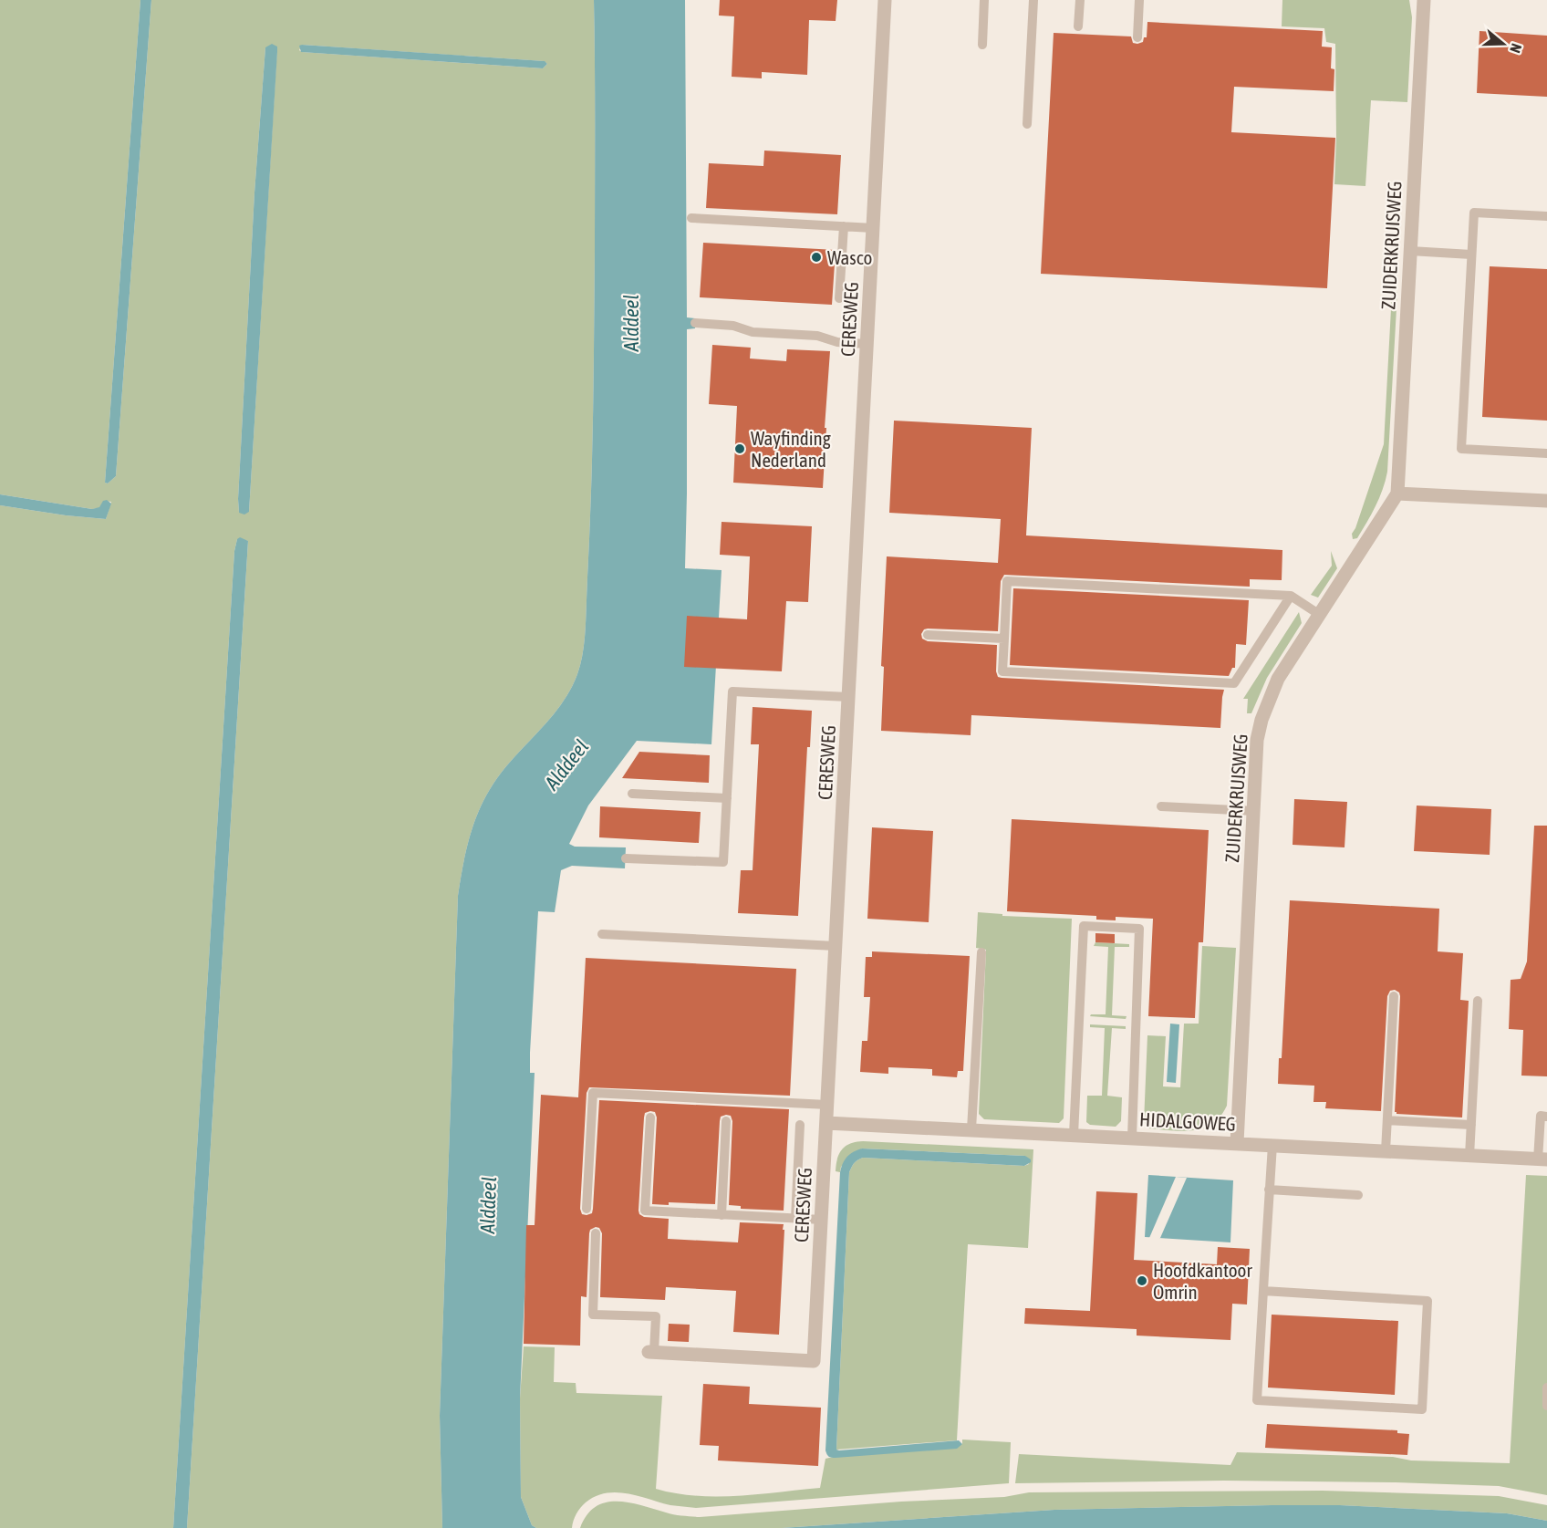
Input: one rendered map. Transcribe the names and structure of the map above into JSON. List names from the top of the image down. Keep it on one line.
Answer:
{"streets":{"street":["ZUIDERKRUISWEG","CERESWEG","HIDALGOWEG"]},"crossings":[["ZUIDERKRUISWEG","HIDALGOWEG"],["CERESWEG","HIDALGOWEG"]],"water":["Alddeel"],"places":["Wasco","Wayfinding Nederland","Hoofdkantoor Omrin"],"north":"right"}
